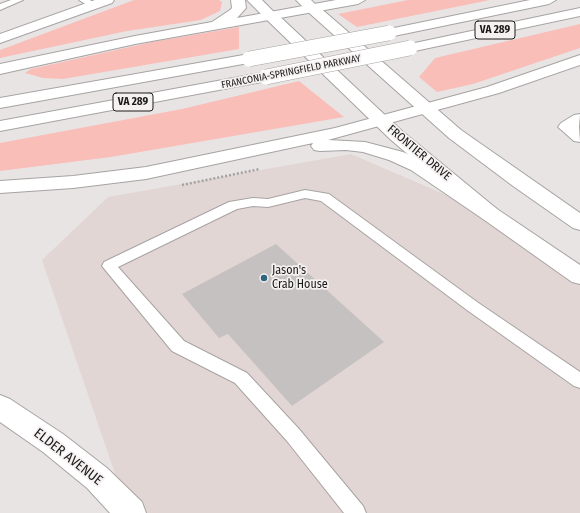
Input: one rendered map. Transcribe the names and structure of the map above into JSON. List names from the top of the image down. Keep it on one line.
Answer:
{"streets":{"main road":["VA 289","FRANCONIA-SPRINGFIELD PARKWAY","FRONTIER DRIVE","ELDER AVENUE"]},"places":["Jason's Crab House"]}
